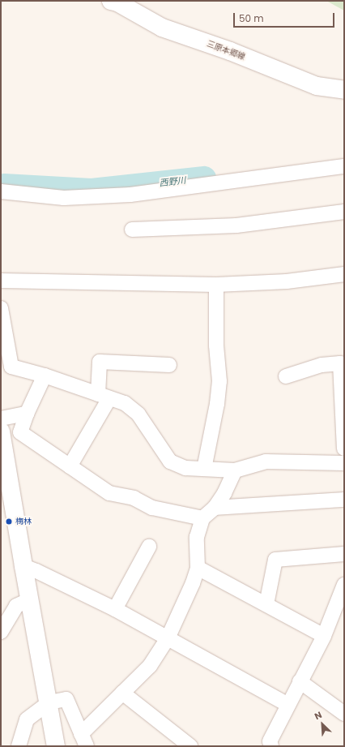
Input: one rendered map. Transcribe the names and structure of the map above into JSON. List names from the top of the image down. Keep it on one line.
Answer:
{"streets":{"street":["三原本郷線"]},"water":["西野川"],"places":["梅林"],"scale_bar":"50 m","north":"top left"}
